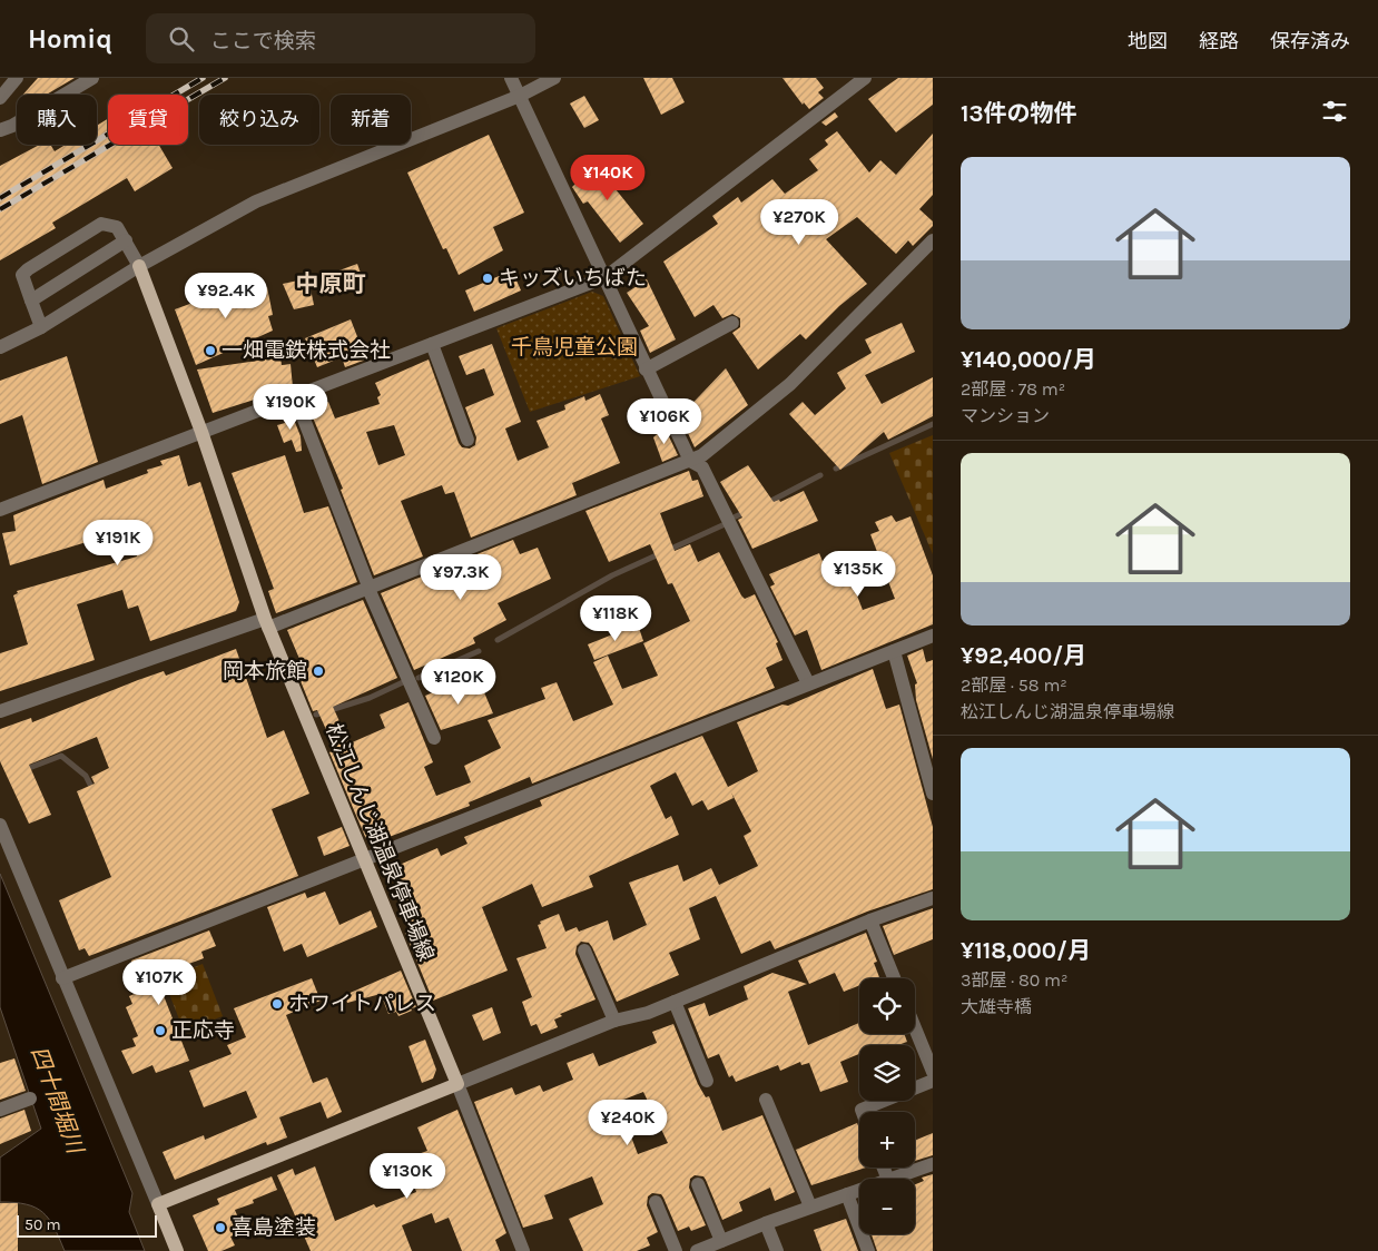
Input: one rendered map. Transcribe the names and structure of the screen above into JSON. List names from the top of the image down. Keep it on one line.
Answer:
{"streets":{"main road":["松江しんじ湖温泉停車場線"]},"districts":["中原町"],"water":["四十間堀川"],"parks":["千鳥児童公園"],"places":["キッズいちばた","一畑電鉄株式会社","岡本旅館","ホワイトパレス","正応寺","喜島塗装"],"scale_bar":"50 m","page":{"header":"Homiq","search":"ここで検索","nav":["地図","経路","保存済み"],"heading":"13件の物件","chip":["購入","賃貸","絞り込み","新着"],"list":[{"name":"¥140,000/月","note":"2部屋 · 78 m² · マンション"},{"name":"¥92,400/月","note":"2部屋 · 58 m² · 松江しんじ湖温泉停車場線"},{"name":"¥118,000/月","note":"3部屋 · 80 m² · 大雄寺橋"}],"price":["¥140K","¥270K","¥92.4K","¥190K","¥106K","¥191K","¥135K","¥97.3K","¥118K","¥120K","¥107K","¥240K","¥130K"],"map_buttons":["+","−"],"scale":"50 m"}}
